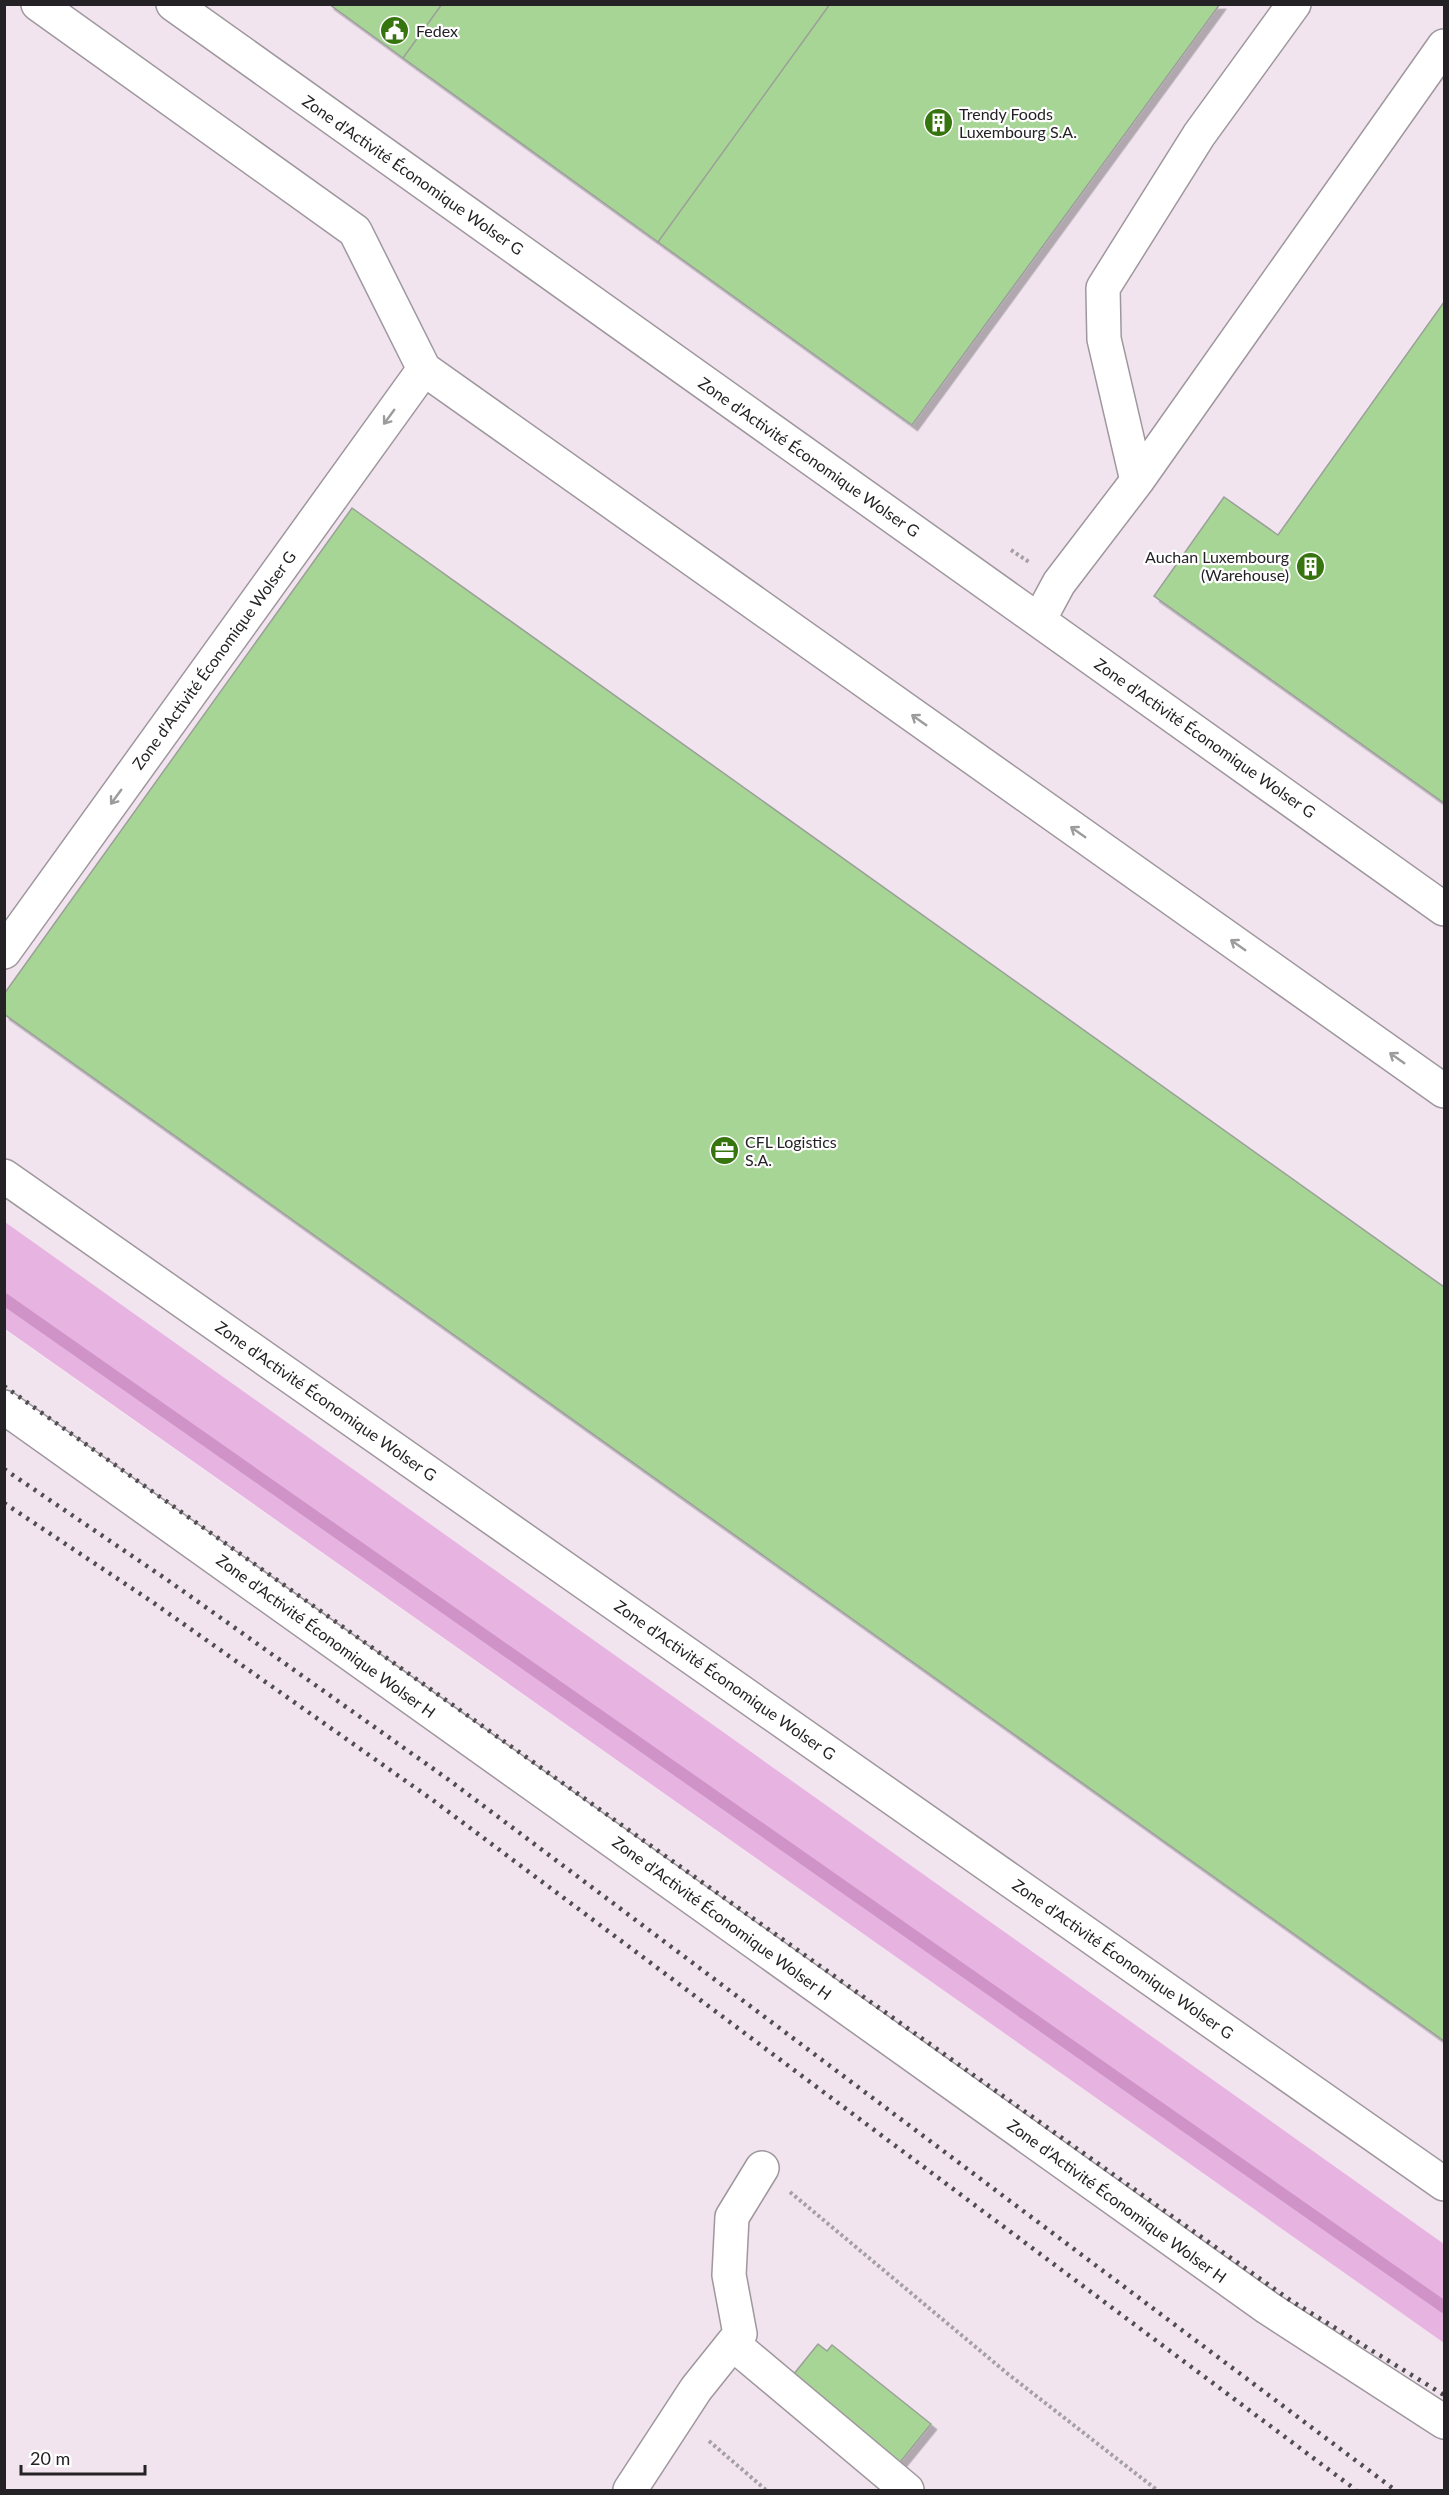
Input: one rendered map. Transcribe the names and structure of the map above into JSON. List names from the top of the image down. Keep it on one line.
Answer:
{"streets":{"lane":["Zone d'Activité Économique Wolser G","Zone d'Activité Économique Wolser H"]},"places":{"public building":["Fedex"],"building":["Trendy Foods Luxembourg S.A.","Auchan Luxembourg (Warehouse)"],"office":["CFL Logistics S.A."]},"scale_bar":"20 m"}
